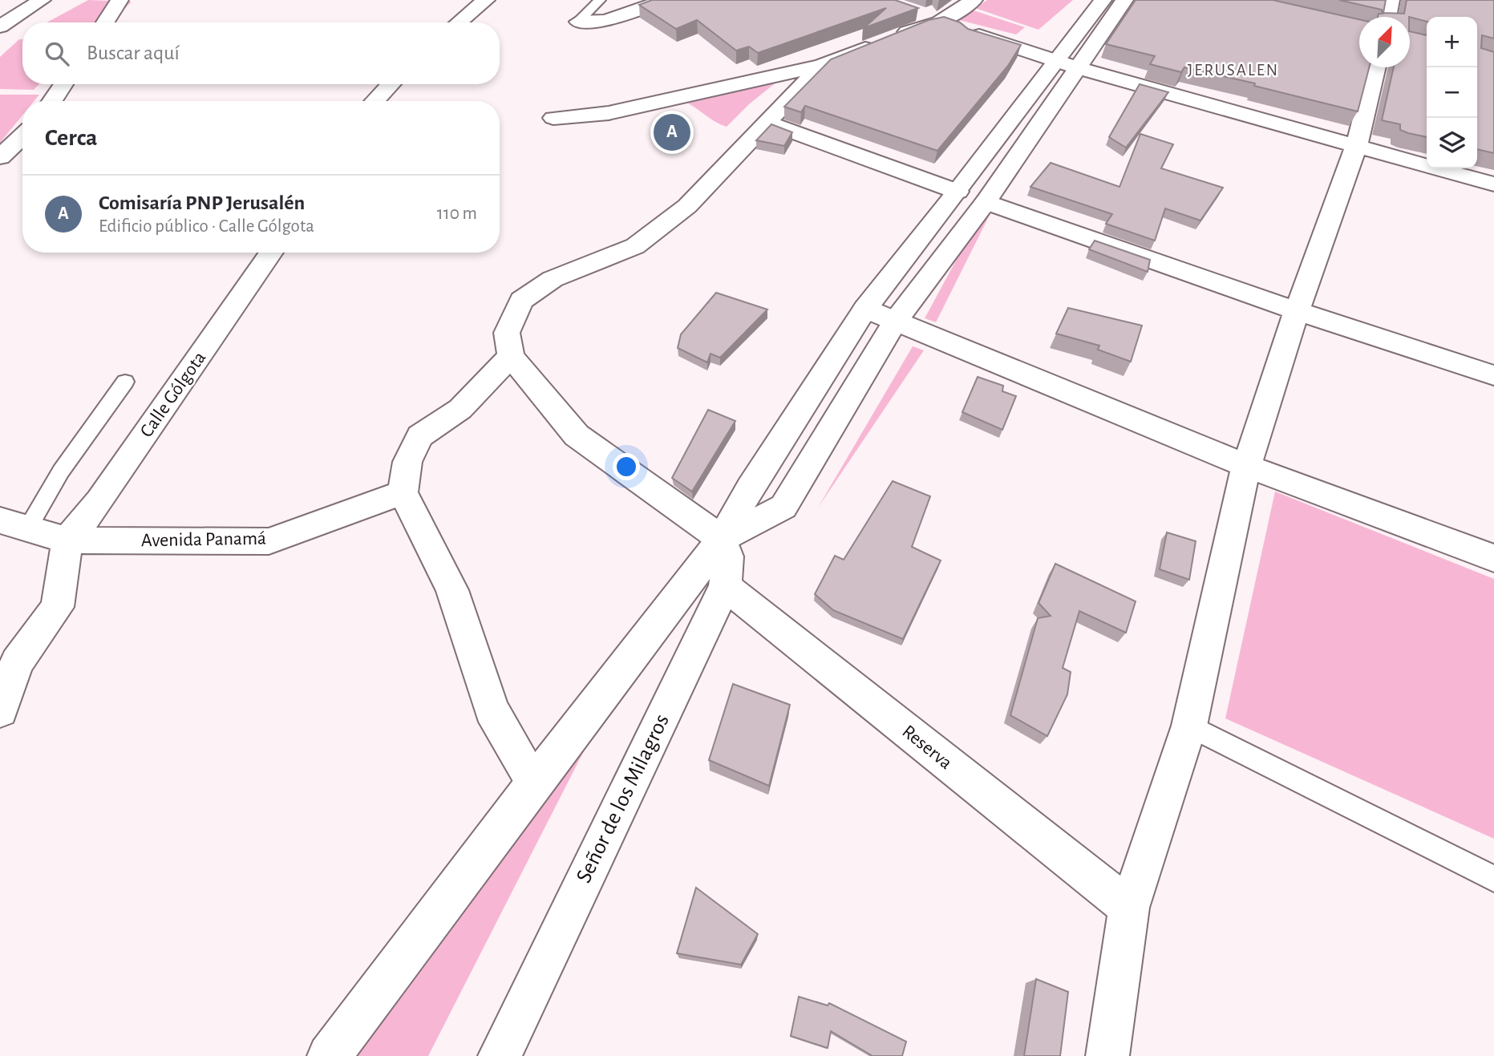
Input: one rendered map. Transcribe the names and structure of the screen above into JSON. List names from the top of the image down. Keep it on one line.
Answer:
{"streets":{"street":["Calle Gólgota","Avenida Panamá","Reserva","Señor de los Milagros"]},"crossings":[["Calle Gólgota","Avenida Panamá"],["Reserva","Señor de los Milagros"]],"districts":["JERUSALEN"],"north":"top right","page":{"map_buttons":["+","−"],"search":"Buscar aquí","heading":"Cerca","pins":"A","list":[{"mark":"A","name":"Comisaría PNP Jerusalén","note":"Edificio público · Calle Gólgota","value":"110 m"}]}}
